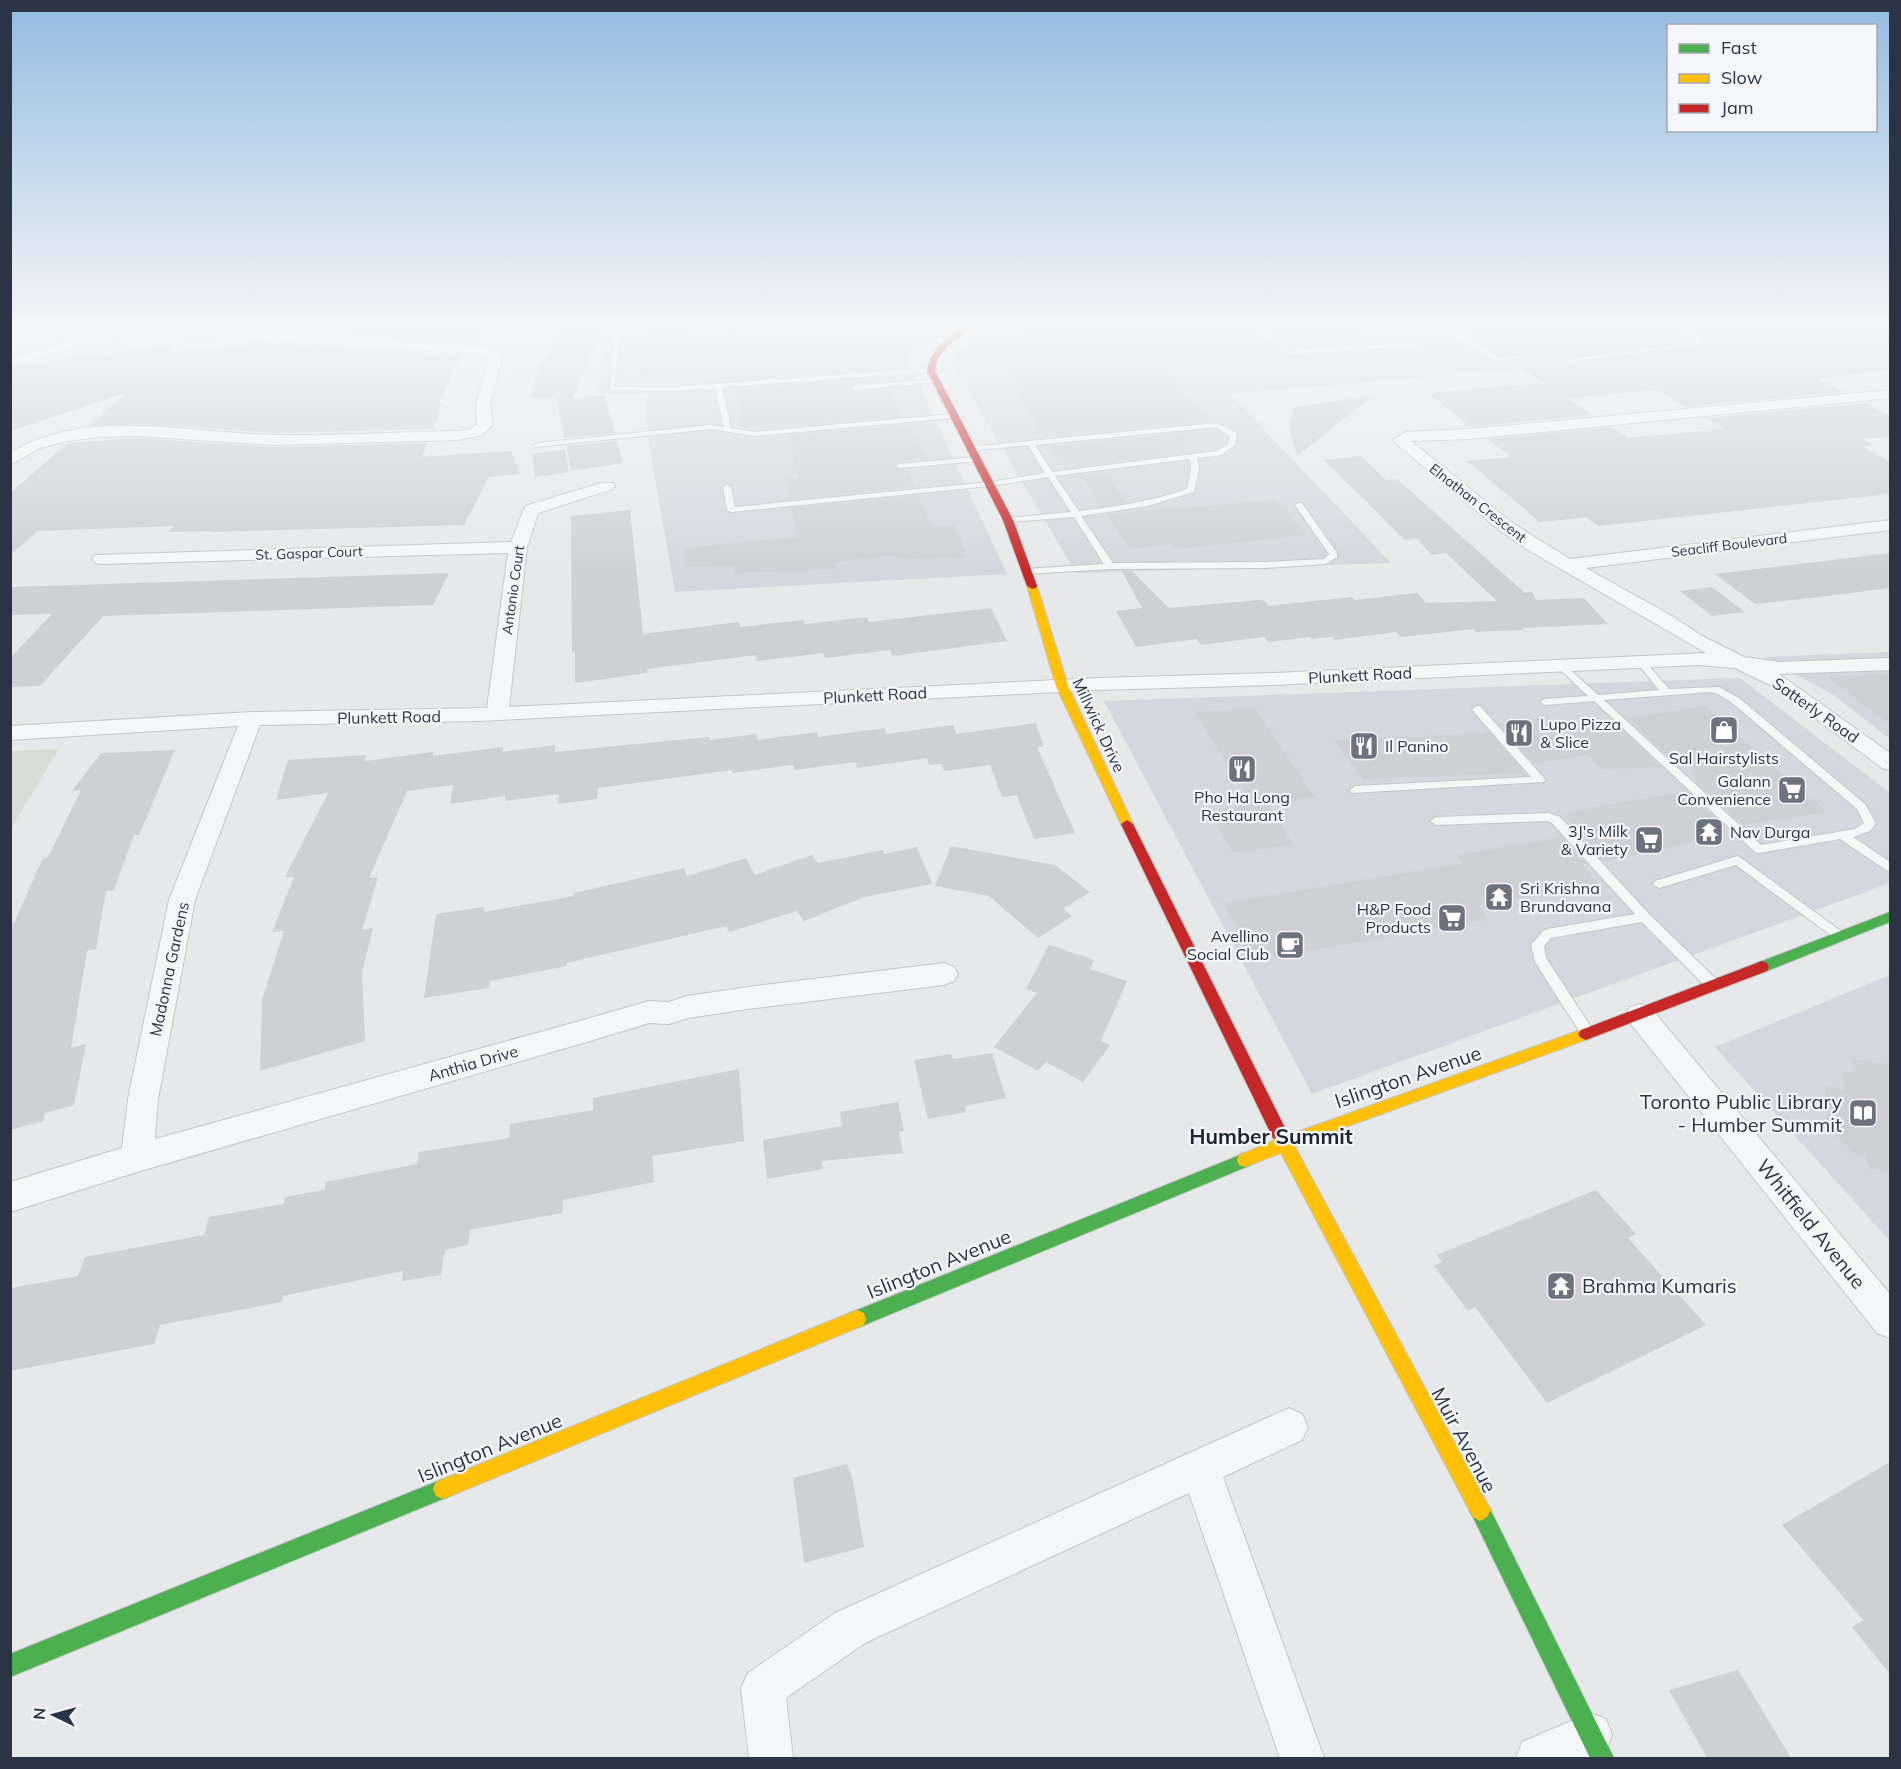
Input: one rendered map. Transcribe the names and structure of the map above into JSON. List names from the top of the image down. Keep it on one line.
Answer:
{"streets":{"street":["Elnathan Crescent","Seacliff Boulevard","St. Gaspar Court","Antonio Court","Plunkett Road","Satterly Road","Millwick Drive","Madonna Gardens","Anthia Drive","Islington Avenue","Whitfield Avenue","Muir Avenue"]},"crossings":[["Elnathan Crescent","Seacliff Boulevard"],["Elnathan Crescent","Plunkett Road"],["Elnathan Crescent","Satterly Road"],["St. Gaspar Court","Antonio Court"],["Antonio Court","Plunkett Road"],["Plunkett Road","Satterly Road"],["Plunkett Road","Millwick Drive"],["Plunkett Road","Madonna Gardens"],["Millwick Drive","Islington Avenue"],["Millwick Drive","Muir Avenue"],["Madonna Gardens","Anthia Drive"],["Islington Avenue","Whitfield Avenue"],["Islington Avenue","Muir Avenue"]],"districts":["Humber Summit"],"places":{"shop":["Sal Hairstylists"],"restaurant":["Lupo Pizza & Slice","Il Panino","Pho Ha Long Restaurant"],"supermarket":["Galann Convenience","3J's Milk & Variety","H&P Food Products"],"temple":["Nav Durga","Sri Krishna Brundavana","Brahma Kumaris"],"cafe":["Avellino Social Club"],"library":["Toronto Public Library - Humber Summit"]},"legend":["Fast","Slow","Jam"],"north":"left"}
